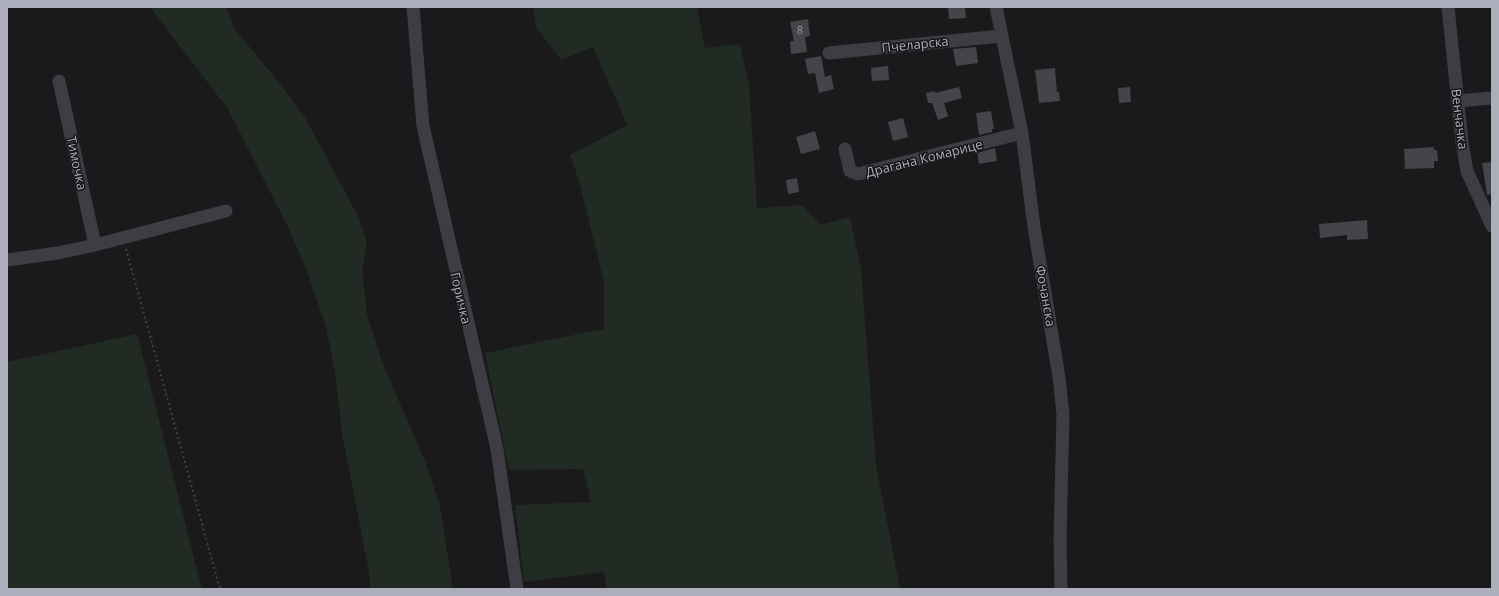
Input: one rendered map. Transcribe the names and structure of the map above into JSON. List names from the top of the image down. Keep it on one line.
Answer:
{"streets":{"street":["Пчеларска","Венчачка","Драгана Комарице","Тимочка","Фочанска","Горичка"]},"crossings":[["Пчеларска","Фочанска"],["Драгана Комарице","Фочанска"]],"house_numbers":["8"]}
